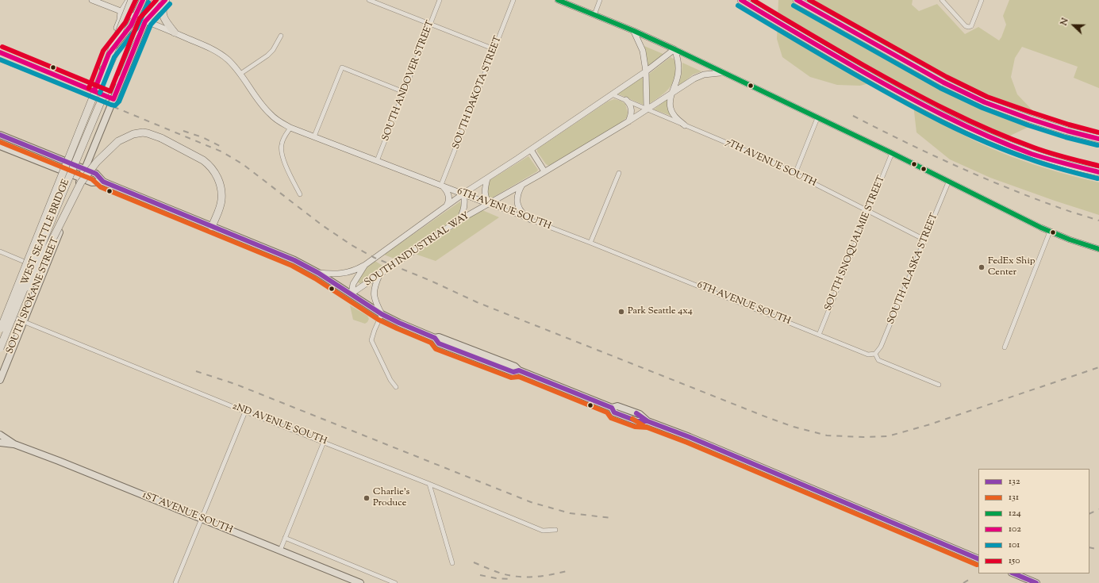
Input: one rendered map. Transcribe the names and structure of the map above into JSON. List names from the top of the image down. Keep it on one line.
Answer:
{"streets":{"highway":["WEST SEATTLE BRIDGE"],"main road":["SOUTH SPOKANE STREET","1ST AVENUE SOUTH"],"street":["SOUTH ANDOVER STREET","SOUTH DAKOTA STREET","7TH AVENUE SOUTH","6TH AVENUE SOUTH","SOUTH SNOQUALMIE STREET","SOUTH INDUSTRIAL WAY","SOUTH ALASKA STREET","2ND AVENUE SOUTH"]},"crossings":[["SOUTH ANDOVER STREET","6TH AVENUE SOUTH"],["SOUTH DAKOTA STREET","6TH AVENUE SOUTH"],["7TH AVENUE SOUTH","SOUTH SNOQUALMIE STREET"],["7TH AVENUE SOUTH","SOUTH INDUSTRIAL WAY"],["7TH AVENUE SOUTH","SOUTH ALASKA STREET"],["6TH AVENUE SOUTH","WEST SEATTLE BRIDGE"],["6TH AVENUE SOUTH","SOUTH SNOQUALMIE STREET"],["6TH AVENUE SOUTH","SOUTH INDUSTRIAL WAY"],["6TH AVENUE SOUTH","SOUTH ALASKA STREET"],["6TH AVENUE SOUTH","SOUTH SPOKANE STREET"],["SOUTH SPOKANE STREET","2ND AVENUE SOUTH"]],"places":["FedEx Ship Center","Park Seattle 4x4","Charlie's Produce"],"lines":["transit line 124","transit line 102","transit line 150","transit line 101","transit line 132","transit line 131"],"legend":["132","131","124","102","101","150"],"north":"left"}
